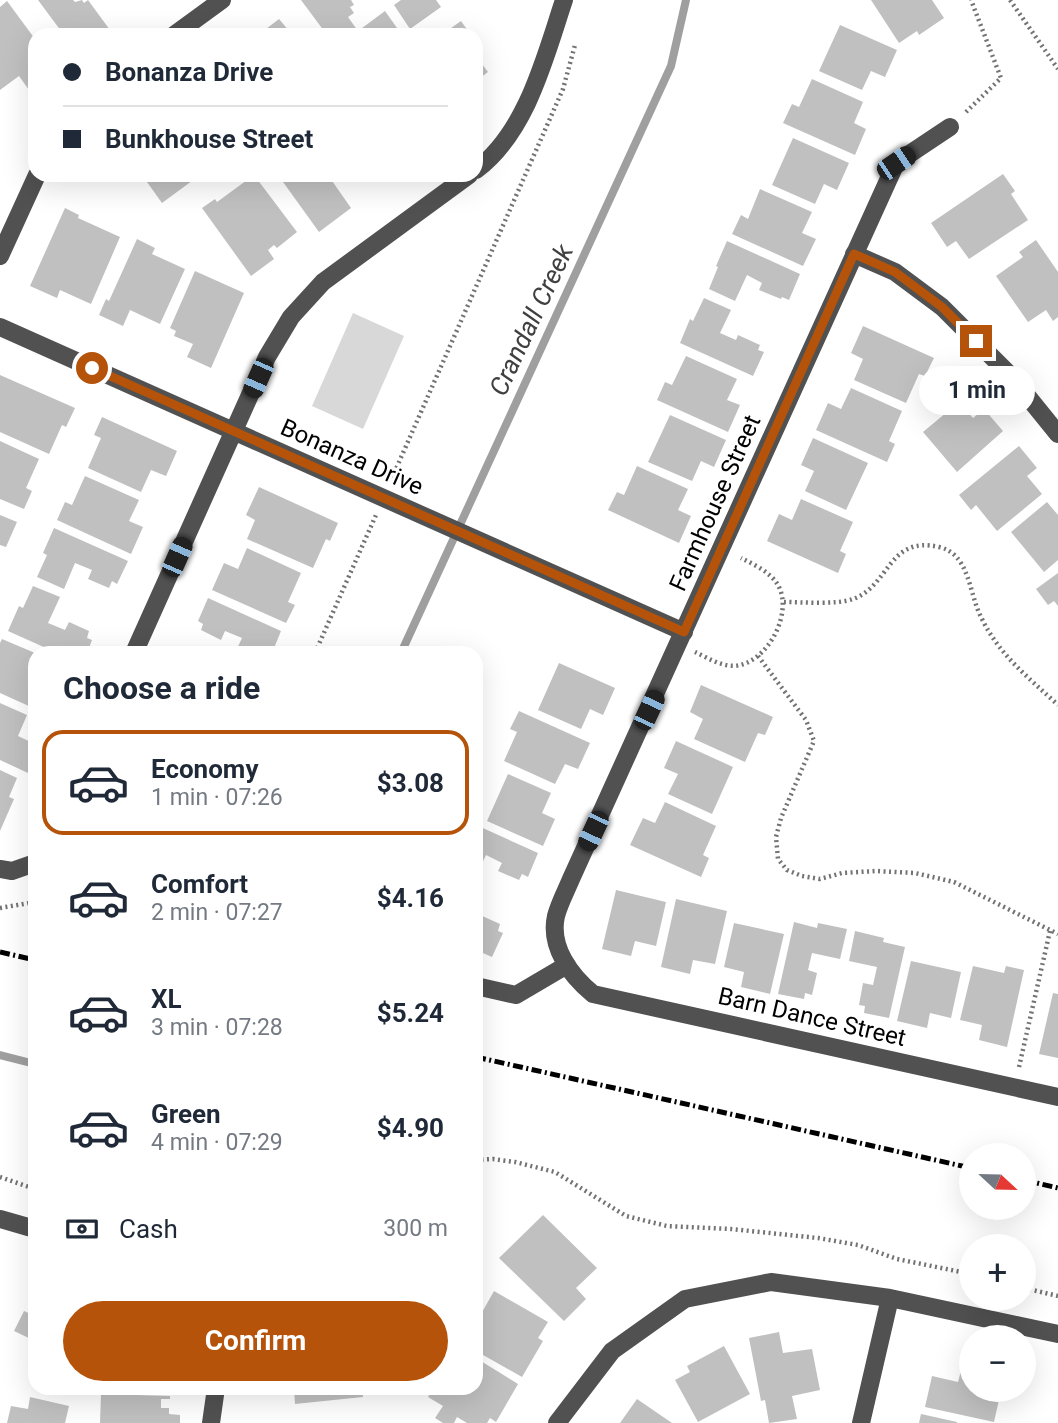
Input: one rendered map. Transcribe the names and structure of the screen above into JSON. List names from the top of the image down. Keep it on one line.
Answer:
{"streets":{"street":["Bonanza Drive","Farmhouse Street","Barn Dance Street"]},"crossings":[["Bonanza Drive","Farmhouse Street"],["Farmhouse Street","Barn Dance Street"]],"water":["Crandall Creek"],"north":"right","page":{"banner":["Bonanza Drive","Bunkhouse Street"],"bubble":"1 min","heading":"Choose a ride","list":[{"name":"Economy","note":"1 min · 07:26","value":"$3.08"},{"name":"Comfort","note":"2 min · 07:27","value":"$4.16"},{"name":"XL","note":"3 min · 07:28","value":"$5.24"},{"name":"Green","note":"4 min · 07:29","value":"$4.90"}],"map_buttons":["+","−"],"pay":["Cash","300 m"],"buttons":"Confirm"}}
